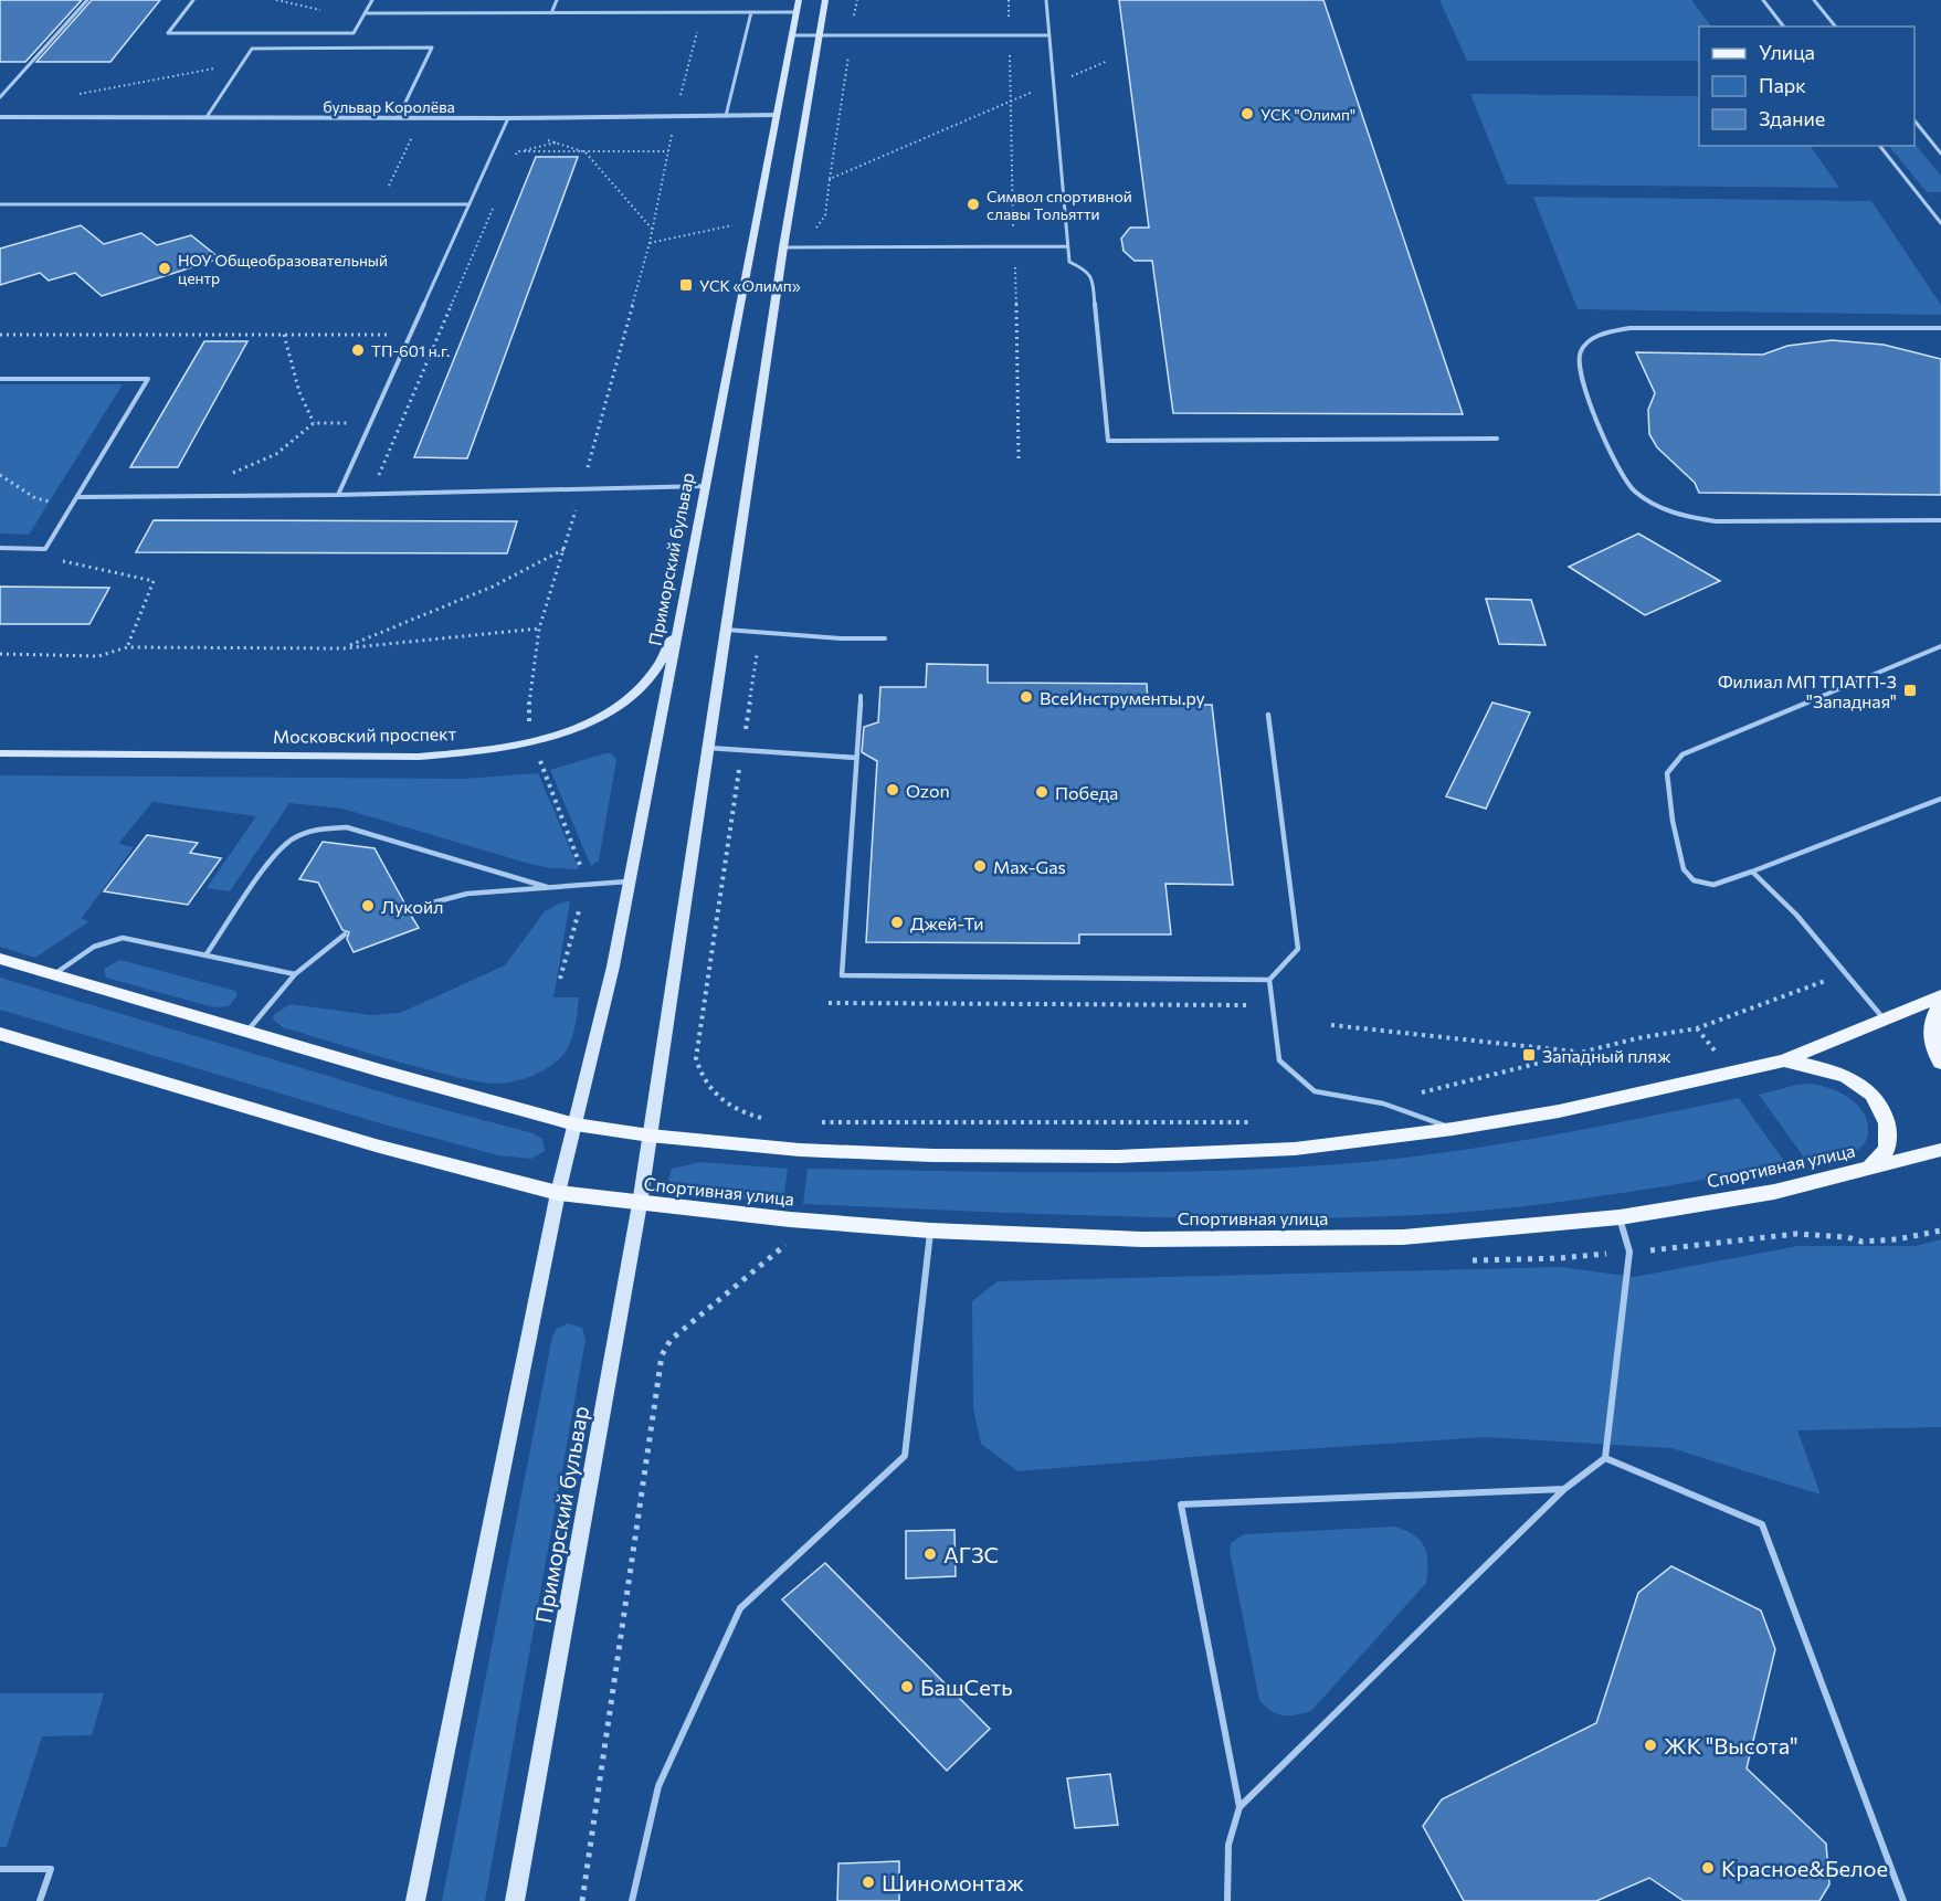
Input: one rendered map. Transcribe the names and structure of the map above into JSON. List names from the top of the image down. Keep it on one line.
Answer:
{"streets":{"main road":["Приморский бульвар","Московский проспект","Спортивная улица"],"street":["бульвар Королёва"]},"crossings":[["бульвар Королёва","Приморский бульвар"],["Приморский бульвар","Московский проспект"],["Приморский бульвар","Спортивная улица"]],"places":{"other":["УСК \"Олимп\"","Символ спортивной славы Тольятти","НОУ Общеобразовательный центр","ТП-601 н.г.","ВсеИнструменты.ру","Ozon","Победа","Max-Gas","Лукойл","Джей-Ти","АГЗС","БашСеть","ЖК \"Высота\"","Красное&Белое","Шиномонтаж"],"transit":["УСК «Олимп»","Филиал МП ТПАТП-3 \"Западная\"","Западный пляж"]},"legend":["Улица","Парк","Здание"]}
